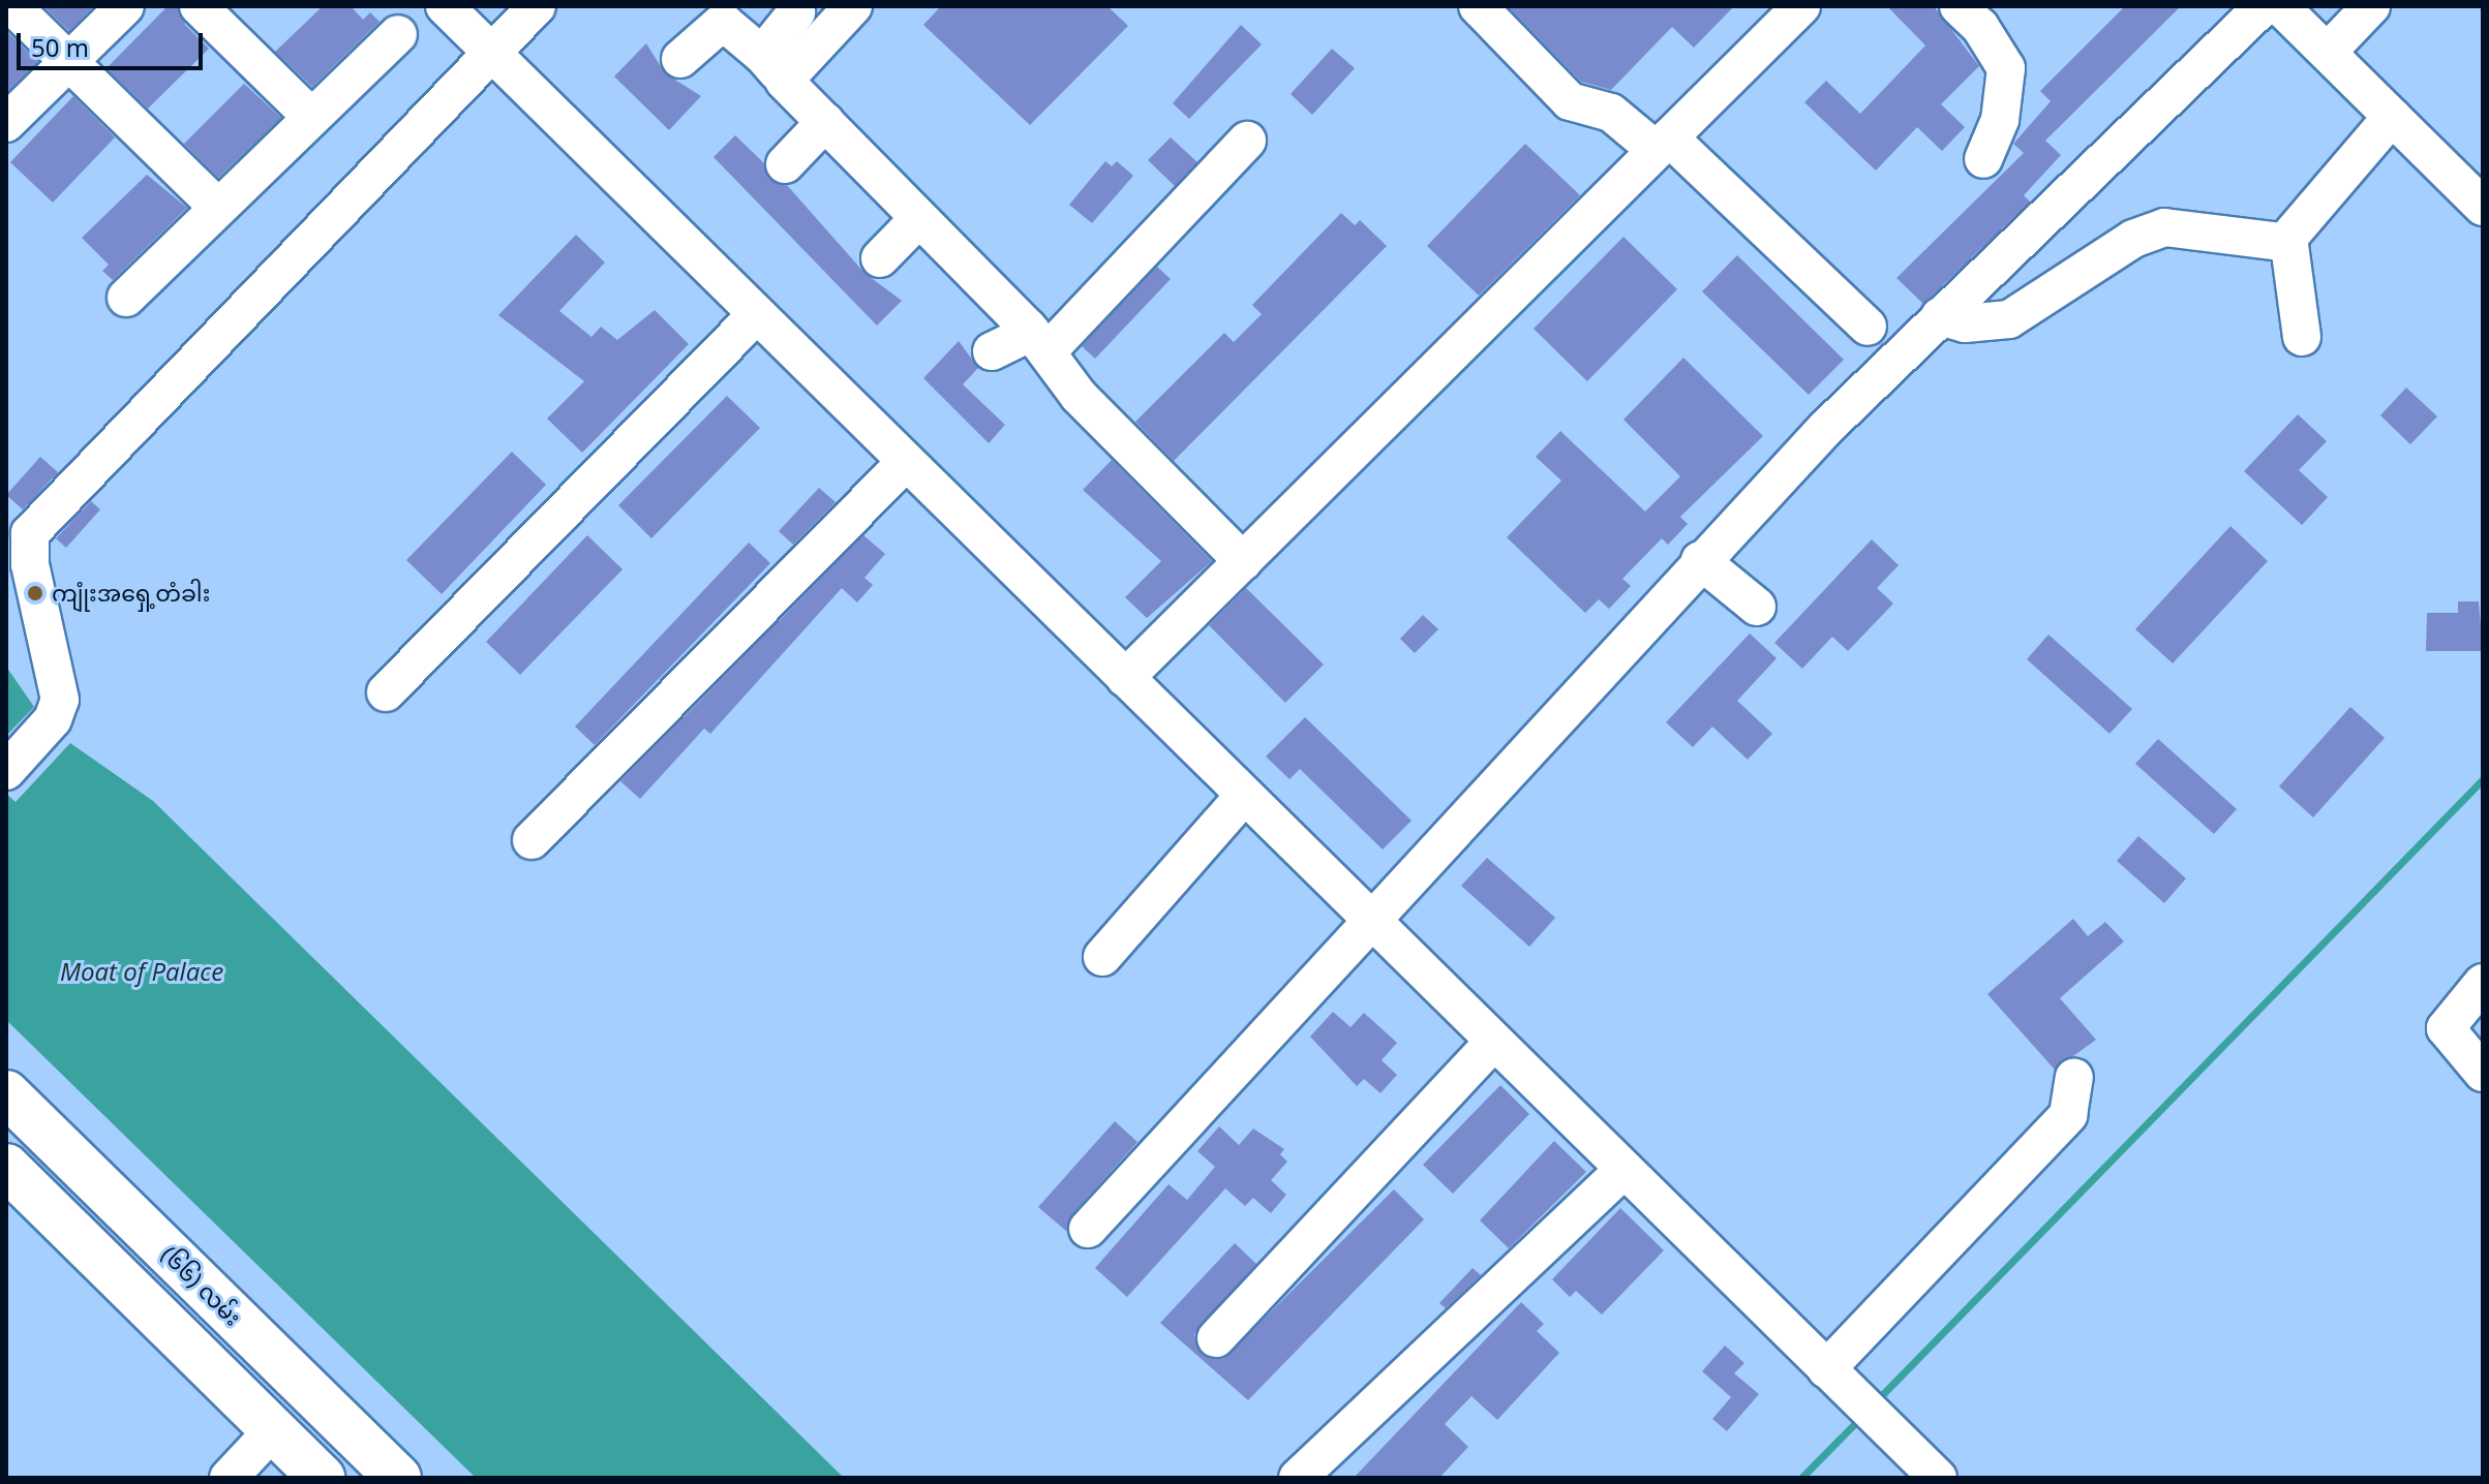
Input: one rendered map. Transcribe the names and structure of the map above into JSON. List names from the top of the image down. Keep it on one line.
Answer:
{"streets":{"main road":["(၆၆) လမ်း"]},"water":["Moat of Palace"],"places":["ကျုံးအရှေ့တံခါး"],"scale_bar":"50 m"}
